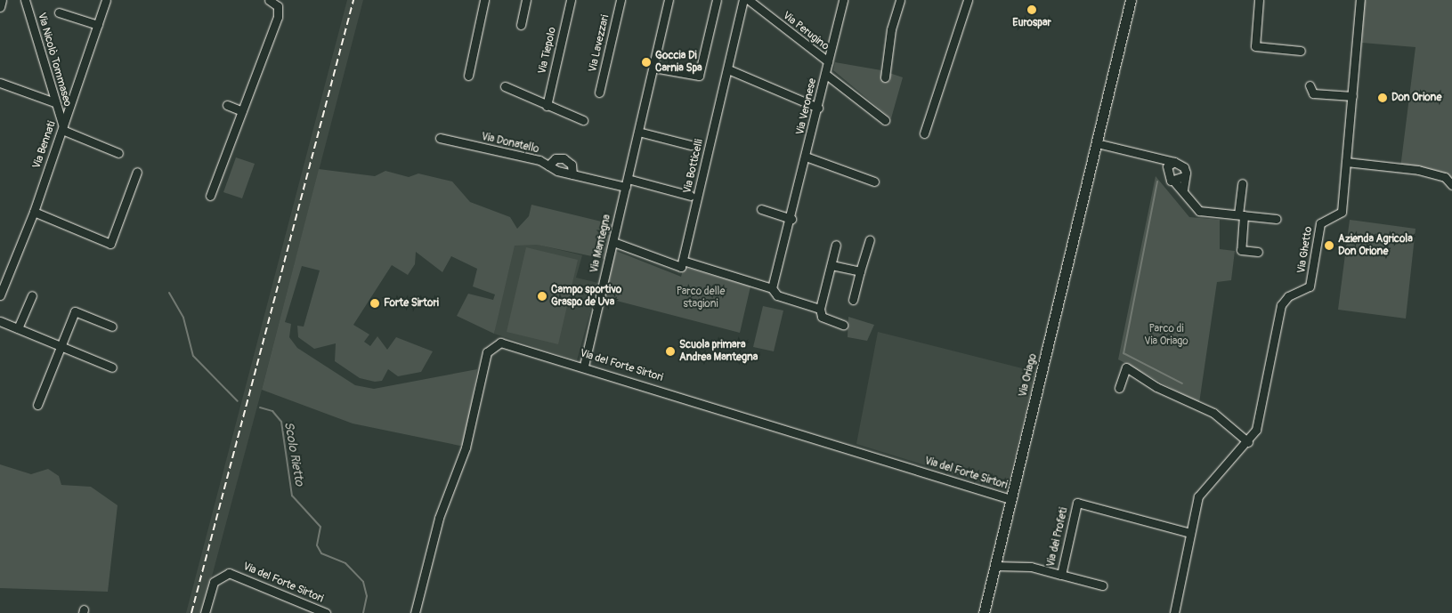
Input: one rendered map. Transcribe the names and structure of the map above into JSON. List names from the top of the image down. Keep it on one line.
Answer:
{"streets":{"street":["Via Perugino","Via Lavezzari","Via Tiepolo","Via Nicolò Tommaseo","Via Veronese","Via Donatello","Via Bennati","Via Botticelli","Via Mantegna","Via Ghetto","Via del Forte Sirtori","Via Oriago","Via dei Profeti"]},"crossings":[["Via Perugino","Via Veronese"],["Via Nicolò Tommaseo","Via Bennati"],["Via Donatello","Via Mantegna"],["Via Mantegna","Via del Forte Sirtori"],["Via Ghetto","Via dei Profeti"],["Via del Forte Sirtori","Via Oriago"],["Via Oriago","Via dei Profeti"]],"water":["Scolo Rietto"],"parks":["Parco delle stagioni","Parco di Via Oriago"],"places":["Eurospar","Goccia Di Carnia Spa","Don Orione","Azienda Agricola Don Orione","Campo sportivo Graspo de Uva","Forte Sirtori","Scuola primara Andrea Mantegna"]}
